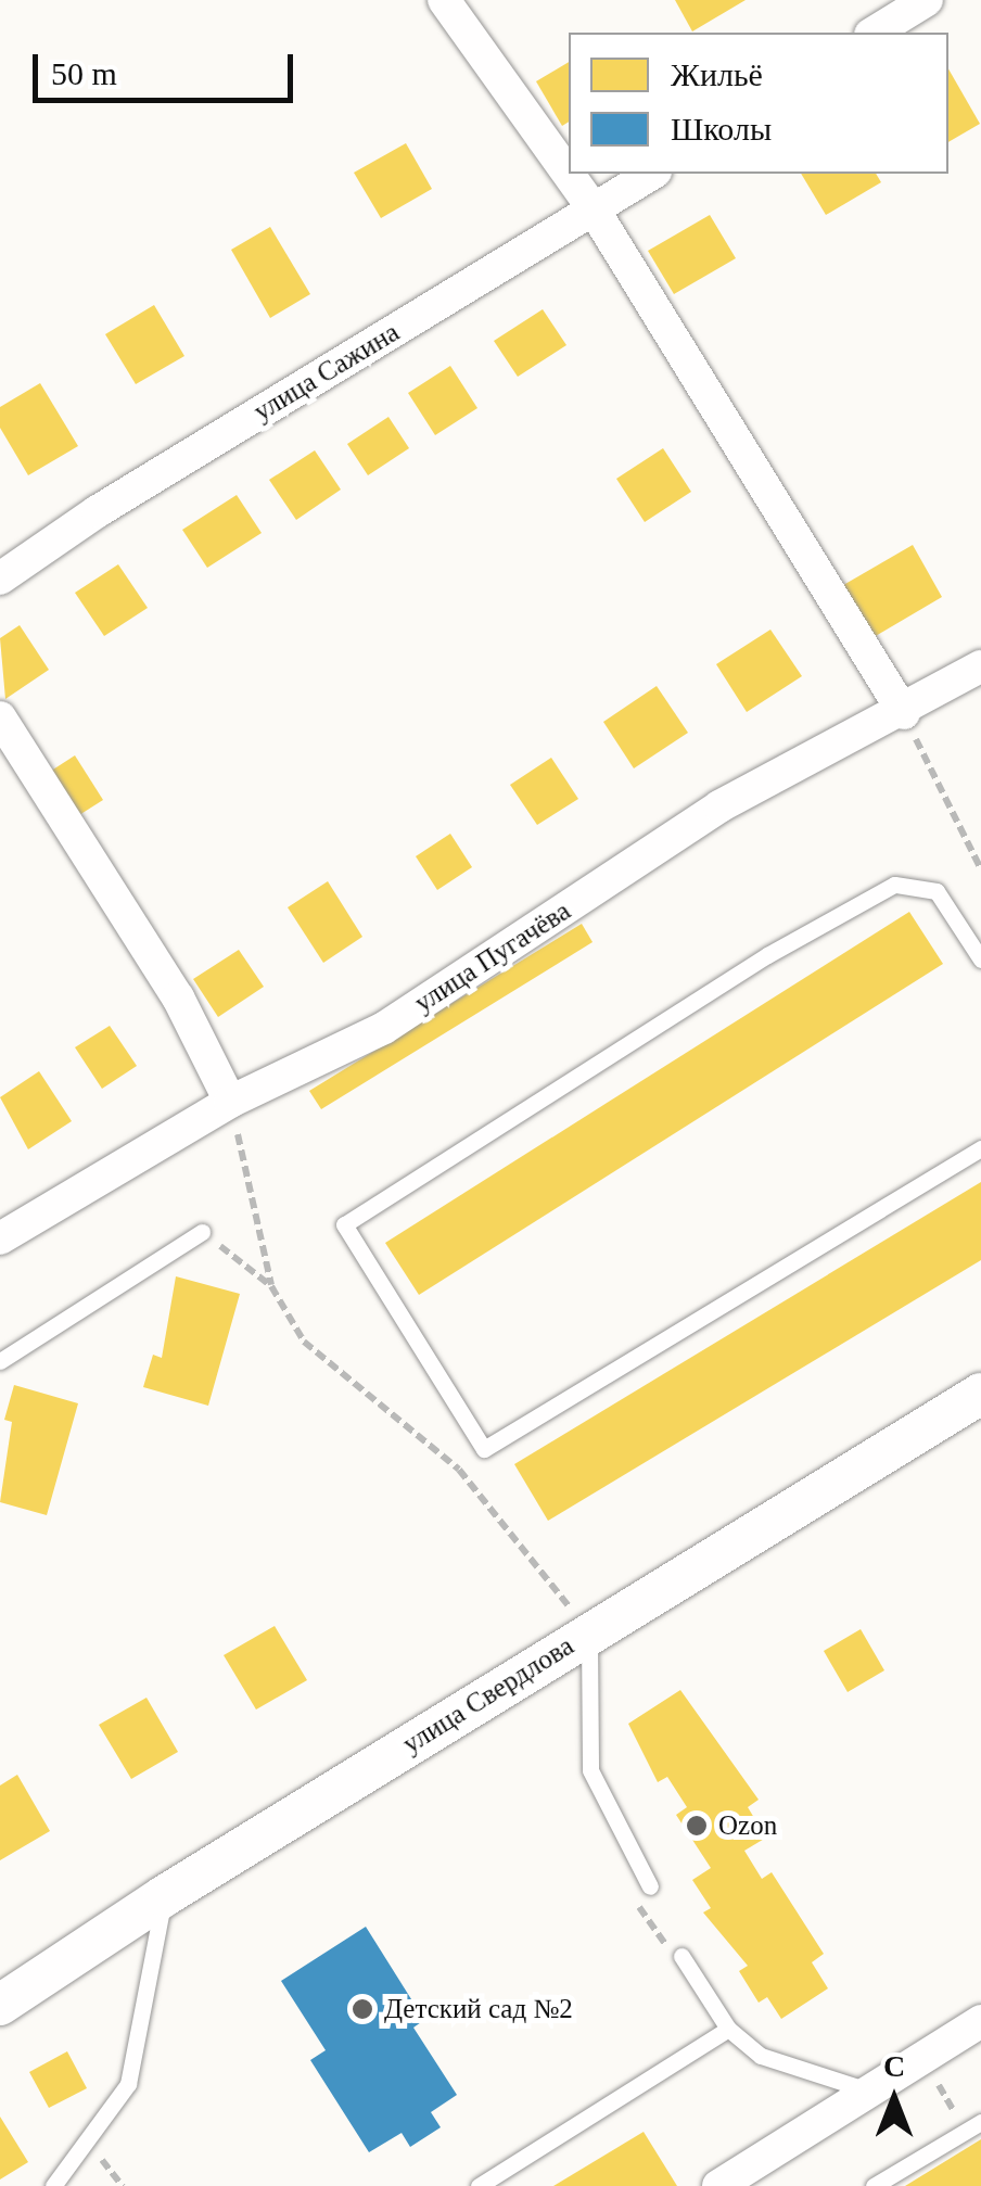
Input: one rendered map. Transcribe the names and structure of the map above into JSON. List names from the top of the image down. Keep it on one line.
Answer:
{"streets":{"street":["улица Сажина","улица Пугачёва","улица Свердлова"]},"places":["Ozon","Детский сад №2"],"legend":["Жильё","Школы"],"scale_bar":"50 m","north":"top"}
